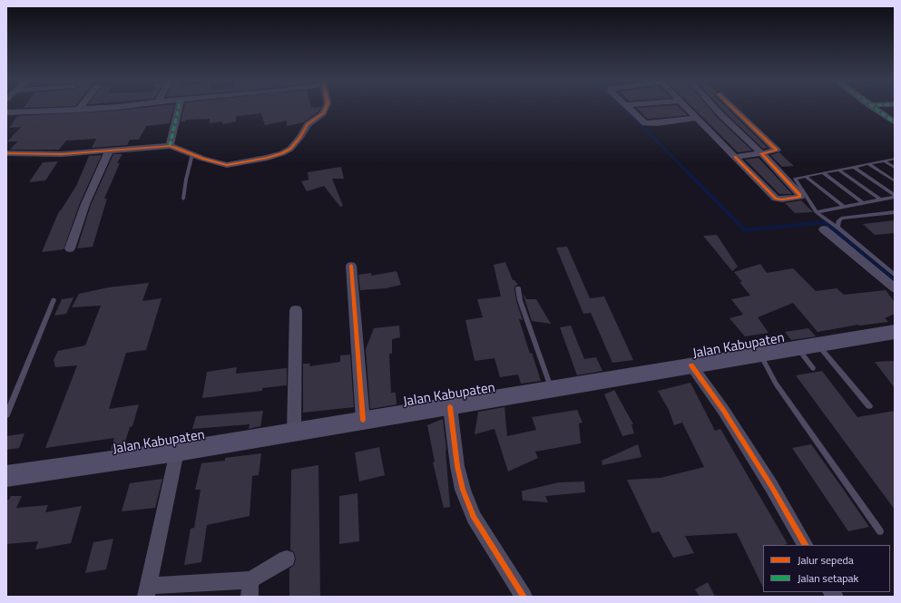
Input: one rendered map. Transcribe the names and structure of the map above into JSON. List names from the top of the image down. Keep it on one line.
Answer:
{"streets":{"main road":["Jalan Kabupaten"]},"legend":["Jalur sepeda","Jalan setapak"]}
